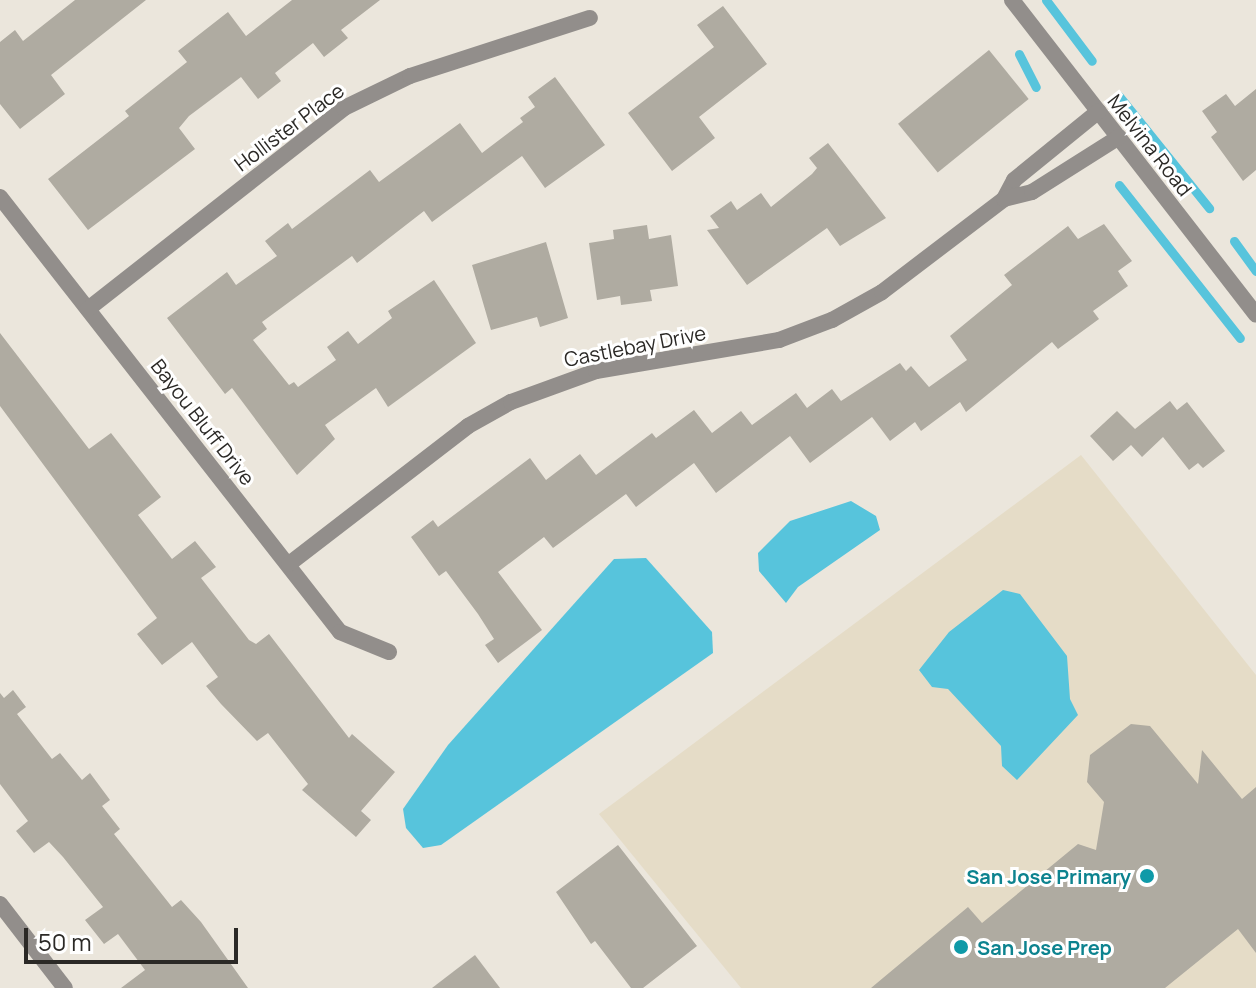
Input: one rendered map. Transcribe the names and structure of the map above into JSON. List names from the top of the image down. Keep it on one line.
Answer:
{"streets":{"street":["Hollister Place","Melvina Road","Castlebay Drive","Bayou Bluff Drive"]},"crossings":[["Hollister Place","Bayou Bluff Drive"],["Melvina Road","Castlebay Drive"],["Castlebay Drive","Bayou Bluff Drive"]],"places":["San Jose Primary","San Jose Prep"],"scale_bar":"50 m"}
